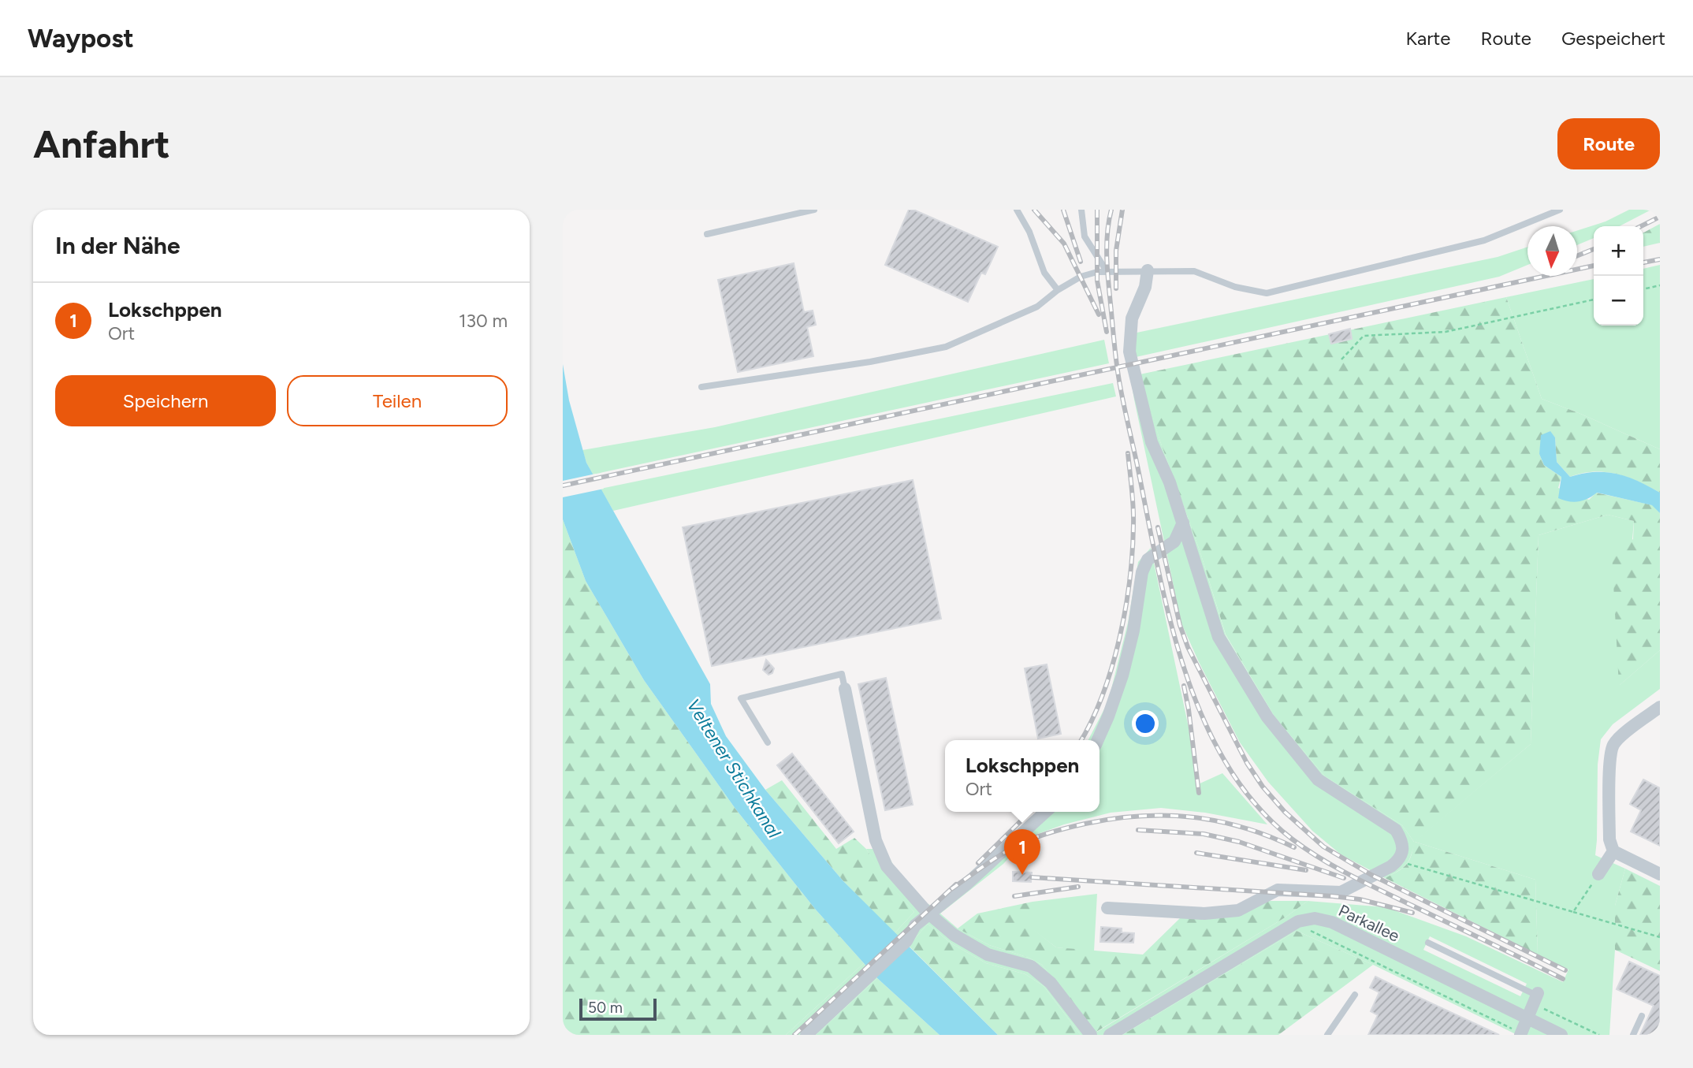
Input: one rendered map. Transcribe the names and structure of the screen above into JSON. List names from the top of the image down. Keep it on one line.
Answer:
{"streets":{"street":["Parkallee"]},"water":["Veltener Stichkanal"],"scale_bar":"50 m","north":"bottom","page":{"header":"Waypost","nav":["Karte","Route","Gespeichert"],"buttons":["Route",["Speichern","Teilen"]],"title":"Anfahrt","heading":"In der Nähe","map_buttons":["+","−"],"list":[{"mark":"1","name":"Lokschppen","note":"Ort","value":"130 m"}],"popup":["Lokschppen","Ort"],"pins":"1","scale":"50 m"}}
